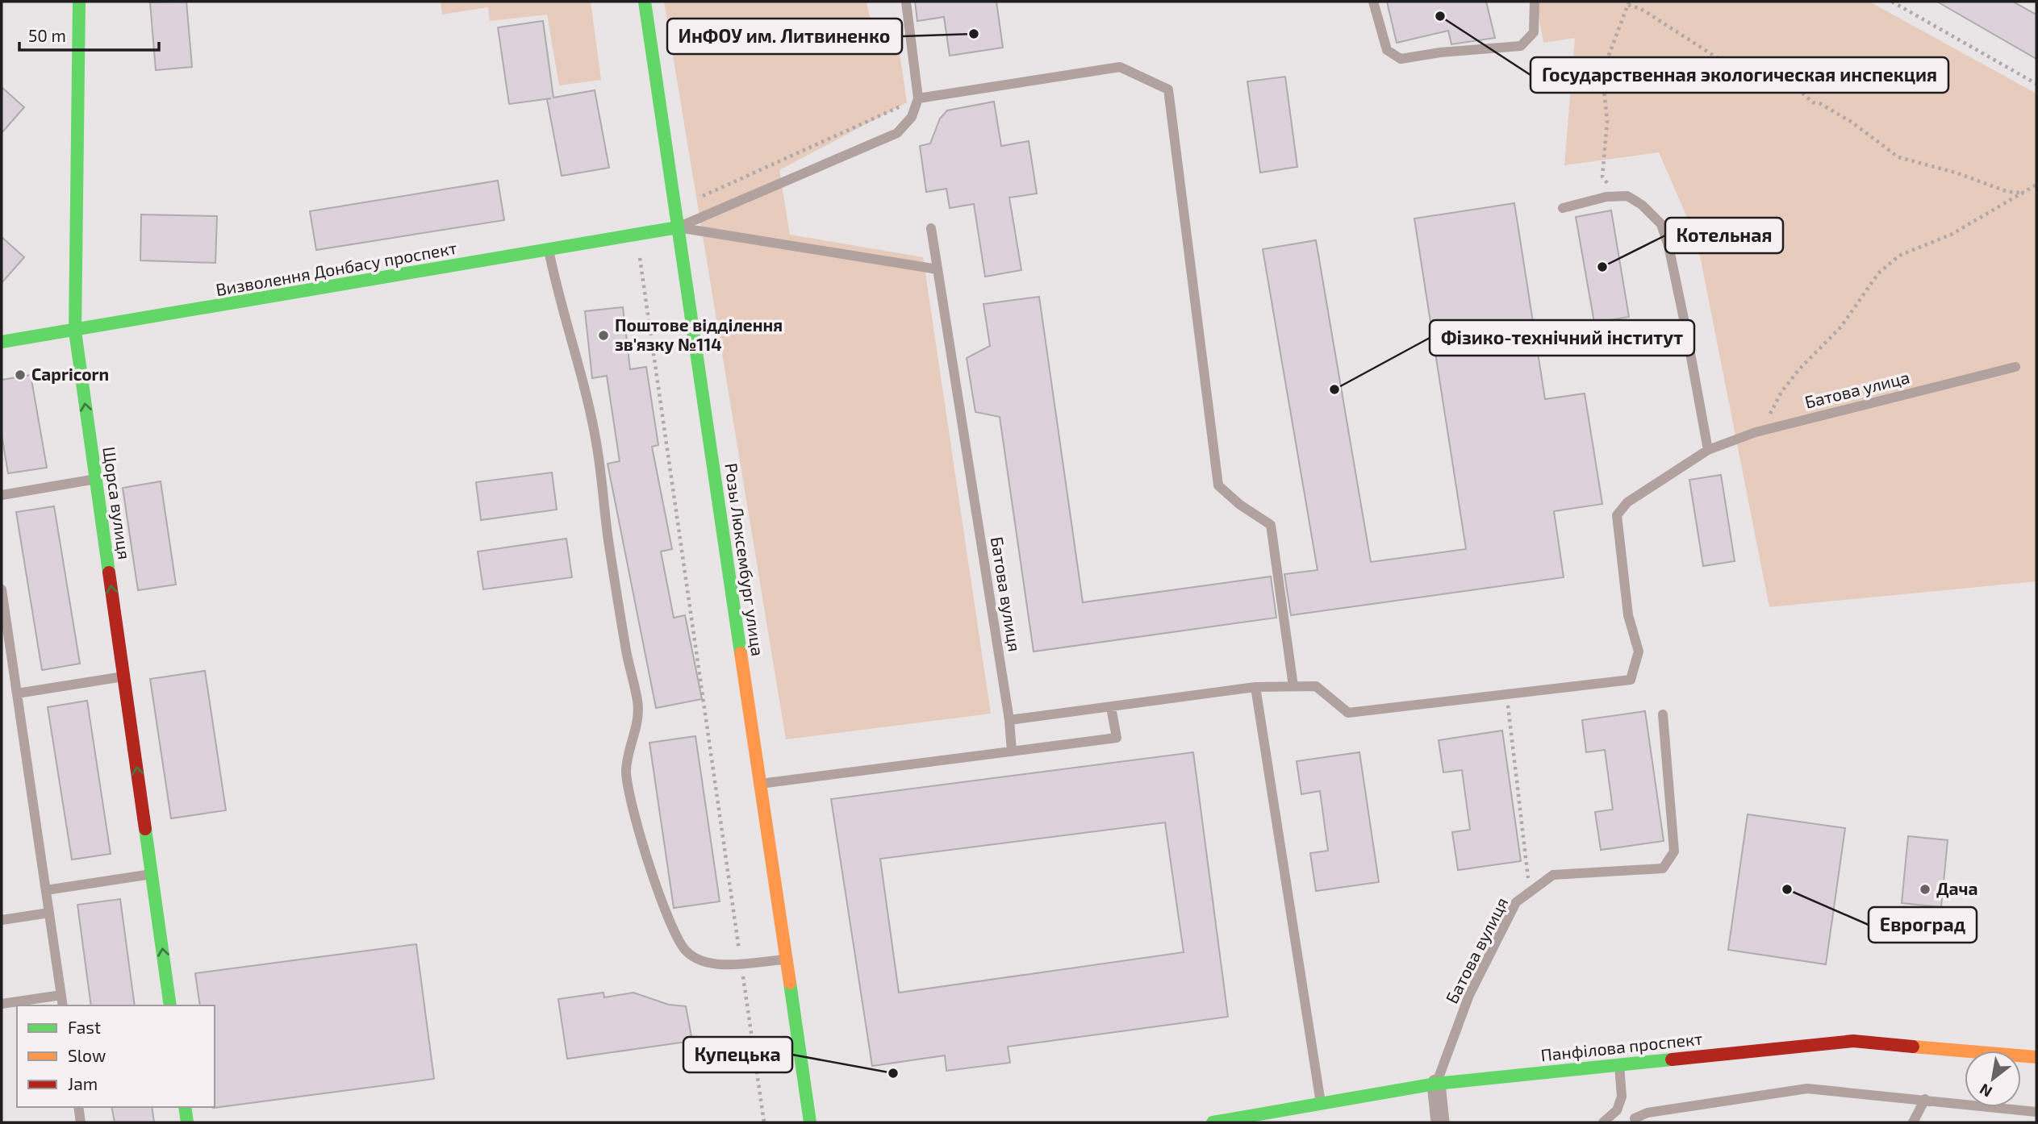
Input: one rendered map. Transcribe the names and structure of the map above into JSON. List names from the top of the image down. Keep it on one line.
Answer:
{"streets":{"street":["Визволення Донбасу проспект","Щорса вулиця","Розы Люксембург улица","Панфілова проспект"],"lane":["Батова улица","Батова вулиця"]},"crossings":[["Визволення Донбасу проспект","Щорса вулиця"],["Визволення Донбасу проспект","Розы Люксембург улица"],["Батова вулиця","Панфілова проспект"]],"one_way":["Щорса вулиця"],"places":["Государственная экологическая инспекция","ИнФОУ им. Литвиненко","Котельная","Поштове відділення зв'язку №114","Capricorn","Фізико-технічний інститут","Евроград","Дача","Купецька"],"legend":["Fast","Slow","Jam"],"scale_bar":"50 m","north":"bottom left"}
